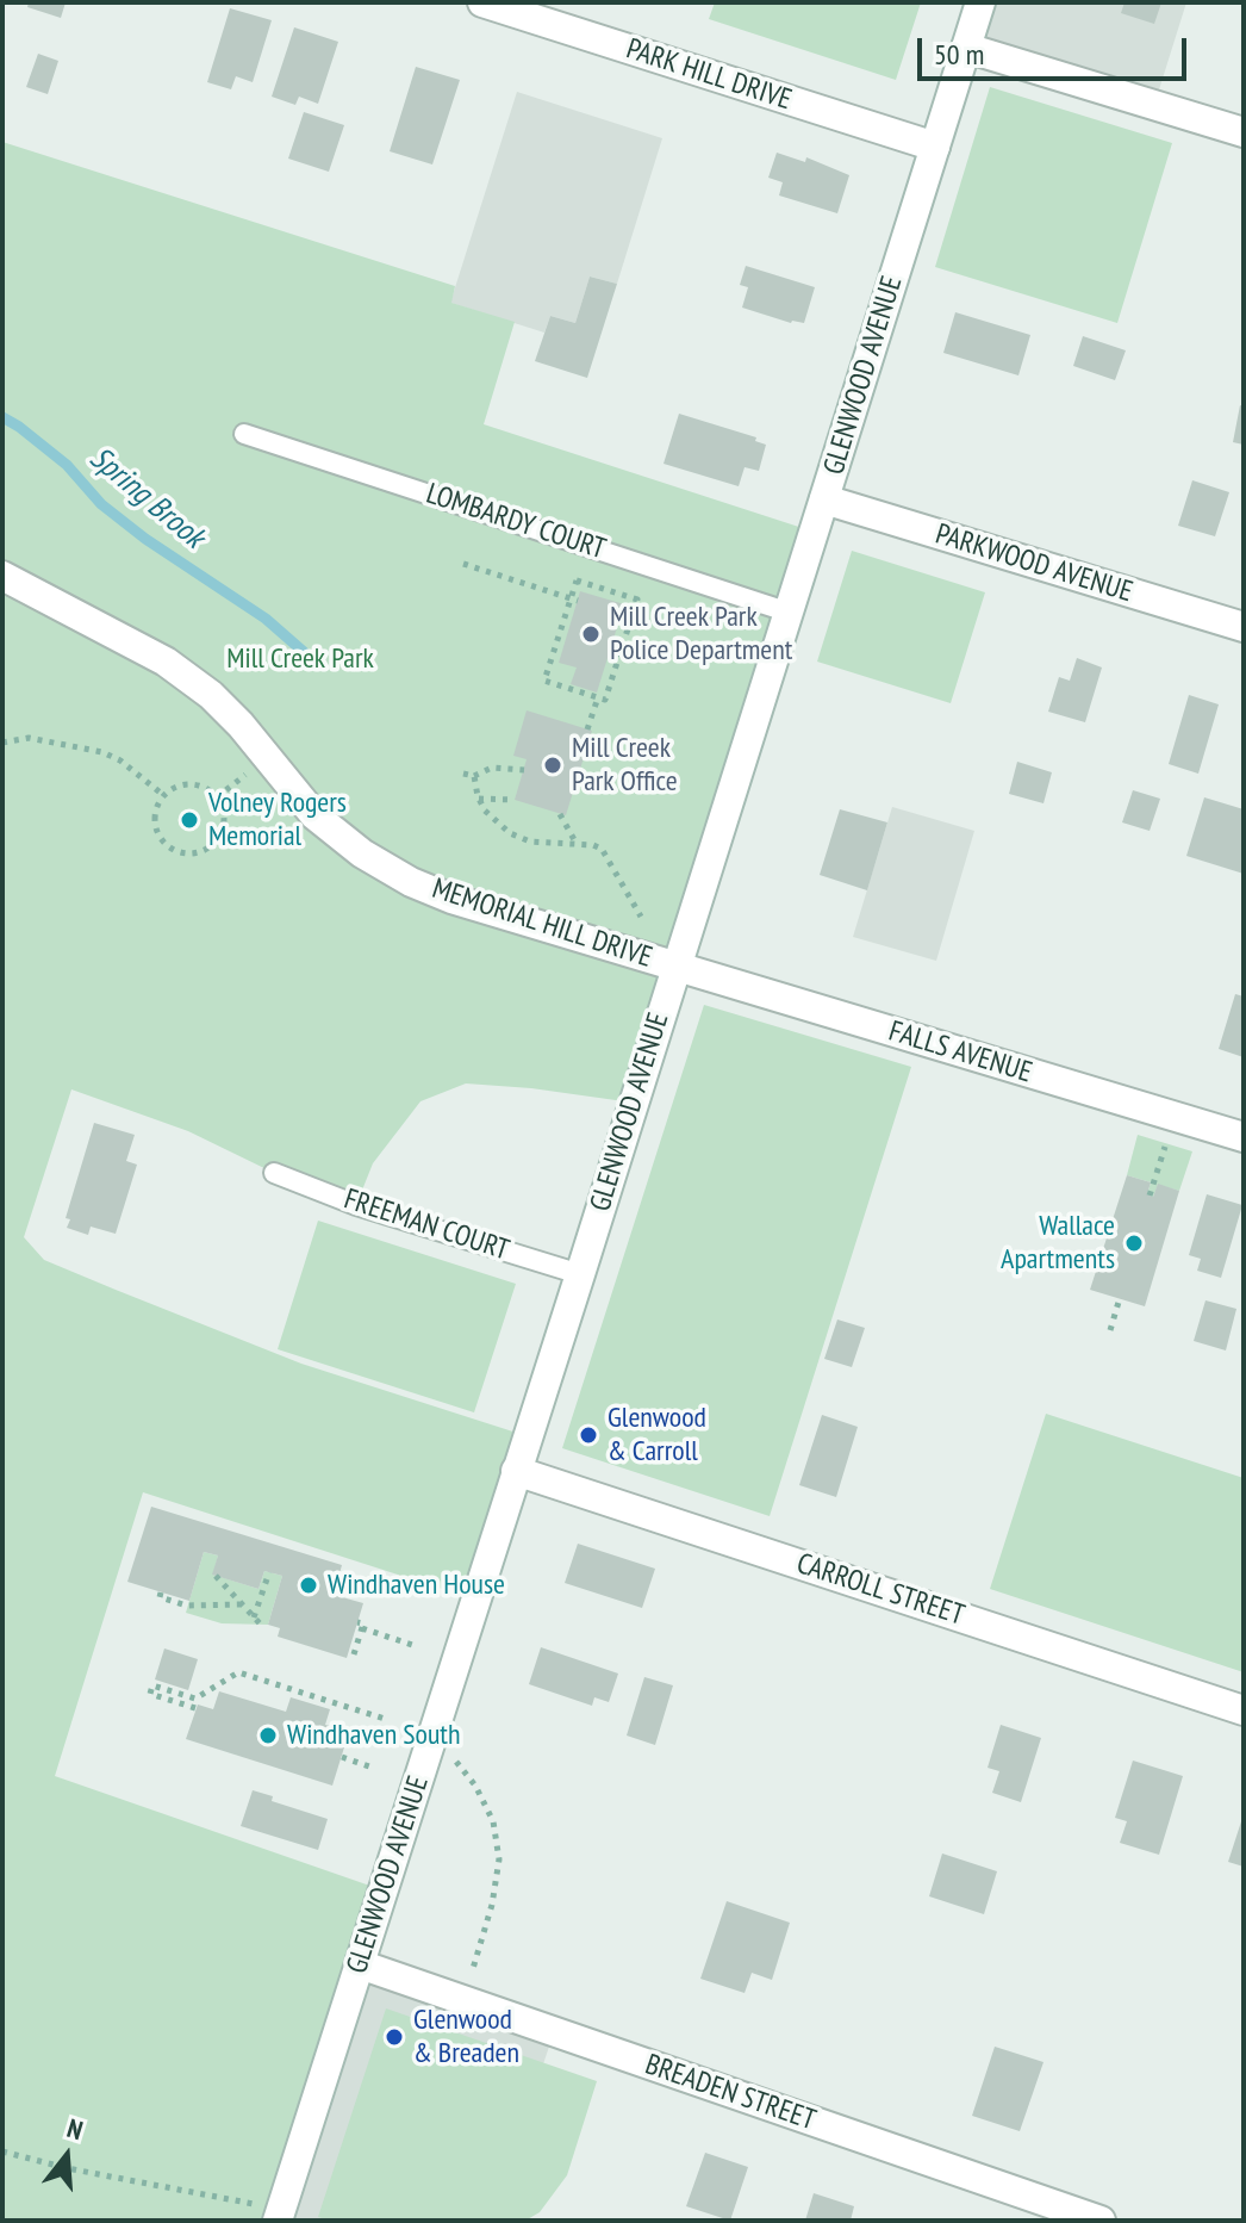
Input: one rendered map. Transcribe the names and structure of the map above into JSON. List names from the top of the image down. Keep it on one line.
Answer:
{"streets":{"street":["PARK HILL DRIVE","GLENWOOD AVENUE","PARKWOOD AVENUE","MEMORIAL HILL DRIVE","FALLS AVENUE","CARROLL STREET","BREADEN STREET"],"lane":["LOMBARDY COURT","FREEMAN COURT"]},"crossings":[["PARK HILL DRIVE","GLENWOOD AVENUE"],["GLENWOOD AVENUE","LOMBARDY COURT"],["GLENWOOD AVENUE","PARKWOOD AVENUE"],["GLENWOOD AVENUE","MEMORIAL HILL DRIVE"],["GLENWOOD AVENUE","FALLS AVENUE"],["GLENWOOD AVENUE","FREEMAN COURT"],["GLENWOOD AVENUE","CARROLL STREET"],["GLENWOOD AVENUE","BREADEN STREET"],["MEMORIAL HILL DRIVE","FALLS AVENUE"]],"water":["Spring Brook"],"parks":["Mill Creek Park"],"places":["Mill Creek Park Police Department","Mill Creek Park Office","Volney Rogers Memorial","Wallace Apartments","Glenwood & Carroll","Windhaven House","Windhaven South","Glenwood & Breaden"],"scale_bar":"50 m","north":"top"}
